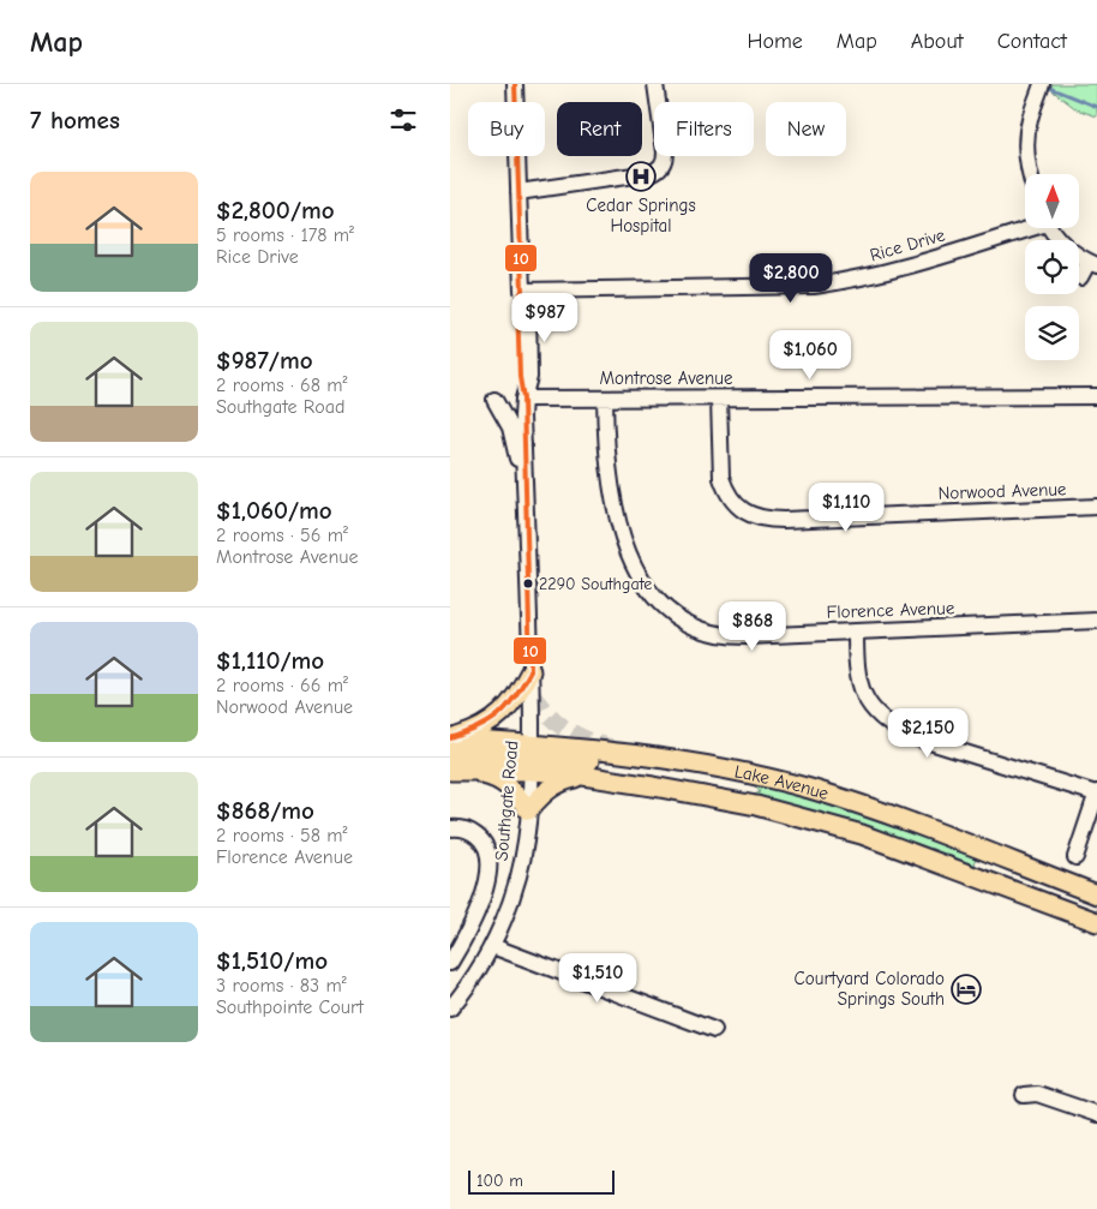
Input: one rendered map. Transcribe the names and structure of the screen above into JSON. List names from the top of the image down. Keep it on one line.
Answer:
{"streets":{"main road":["Lake Avenue"],"street":["Rice Drive","Montrose Avenue","Norwood Avenue","Florence Avenue","Southgate Road"]},"crossings":[["Rice Drive","Southgate Road"],["Montrose Avenue","Norwood Avenue"],["Montrose Avenue","Florence Avenue"],["Montrose Avenue","Southgate Road"],["Lake Avenue","Southgate Road"]],"places":{"hospital":["Cedar Springs Hospital"],"other":["2290 Southgate"],"hotel":["Courtyard Colorado Springs South"]},"lines":["transit line 10"],"scale_bar":"100 m","north":"top","page":{"header":"Map","nav":["Home","Map","About","Contact"],"heading":"7 homes","chip":["Buy","Rent","Filters","New"],"list":[{"name":"$2,800/mo","note":"5 rooms · 178 m² · Rice Drive"},{"name":"$987/mo","note":"2 rooms · 68 m² · Southgate Road"},{"name":"$1,060/mo","note":"2 rooms · 56 m² · Montrose Avenue"},{"name":"$1,110/mo","note":"2 rooms · 66 m² · Norwood Avenue"},{"name":"$868/mo","note":"2 rooms · 58 m² · Florence Avenue"},{"name":"$1,510/mo","note":"3 rooms · 83 m² · Southpointe Court"}],"price":["$2,800","$987","$1,060","$1,110","$868","$2,150","$1,510"],"scale":"100 m"}}
